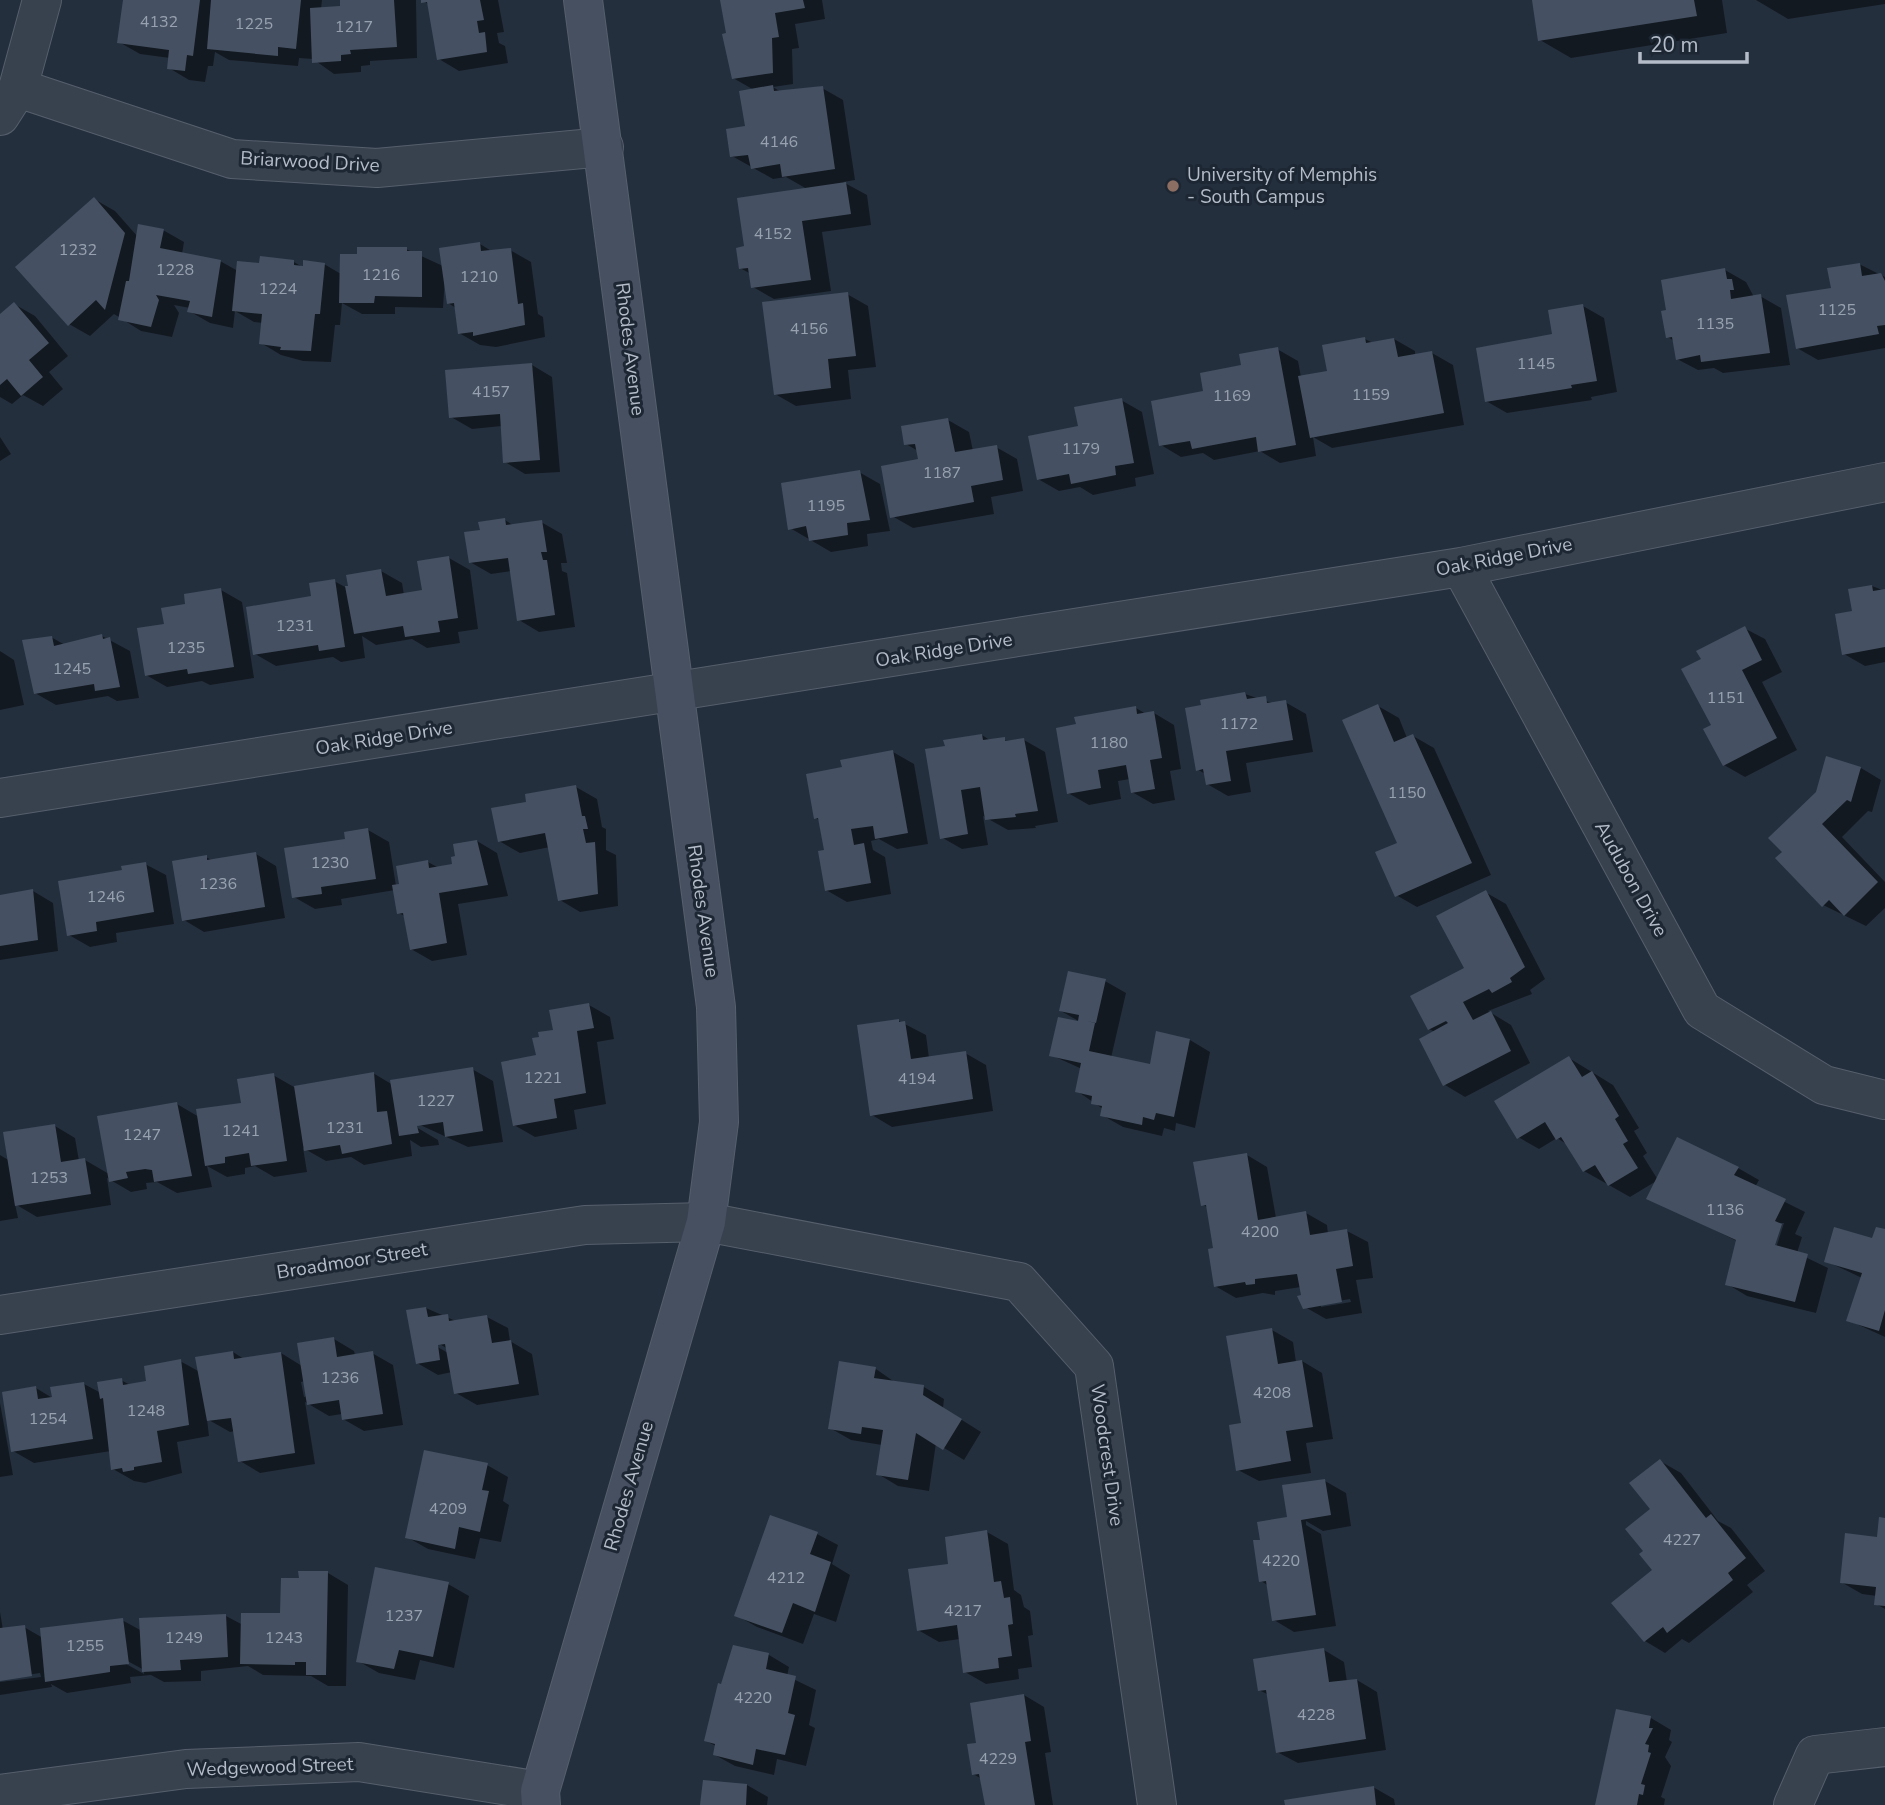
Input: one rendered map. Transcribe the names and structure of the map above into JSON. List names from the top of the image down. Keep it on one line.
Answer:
{"streets":{"main road":["Rhodes Avenue"],"street":["Briarwood Drive","Oak Ridge Drive","Audubon Drive","Broadmoor Street","Woodcrest Drive","Wedgewood Street"]},"crossings":[["Briarwood Drive","Rhodes Avenue"],["Rhodes Avenue","Oak Ridge Drive"],["Rhodes Avenue","Broadmoor Street"],["Rhodes Avenue","Woodcrest Drive"],["Rhodes Avenue","Wedgewood Street"],["Oak Ridge Drive","Audubon Drive"],["Broadmoor Street","Woodcrest Drive"]],"places":["University of Memphis - South Campus"],"house_numbers":["4132","1225","1217","4146","4152","1232","1228","1216","1210","1224","1125","1135","4156","1145","4157","1159","1169","1179","1187","1195","1231","1235","1245","1151","1172","1180","1150","1230","1236","1246","1221","4194","1227","1231","1241","1247","1253","1136","4200","1236","4208","1248","1254","4209","4227","4220","4212","4217","1237","1249","1243","1255","4220","4228","4229"],"scale_bar":"20 m"}
